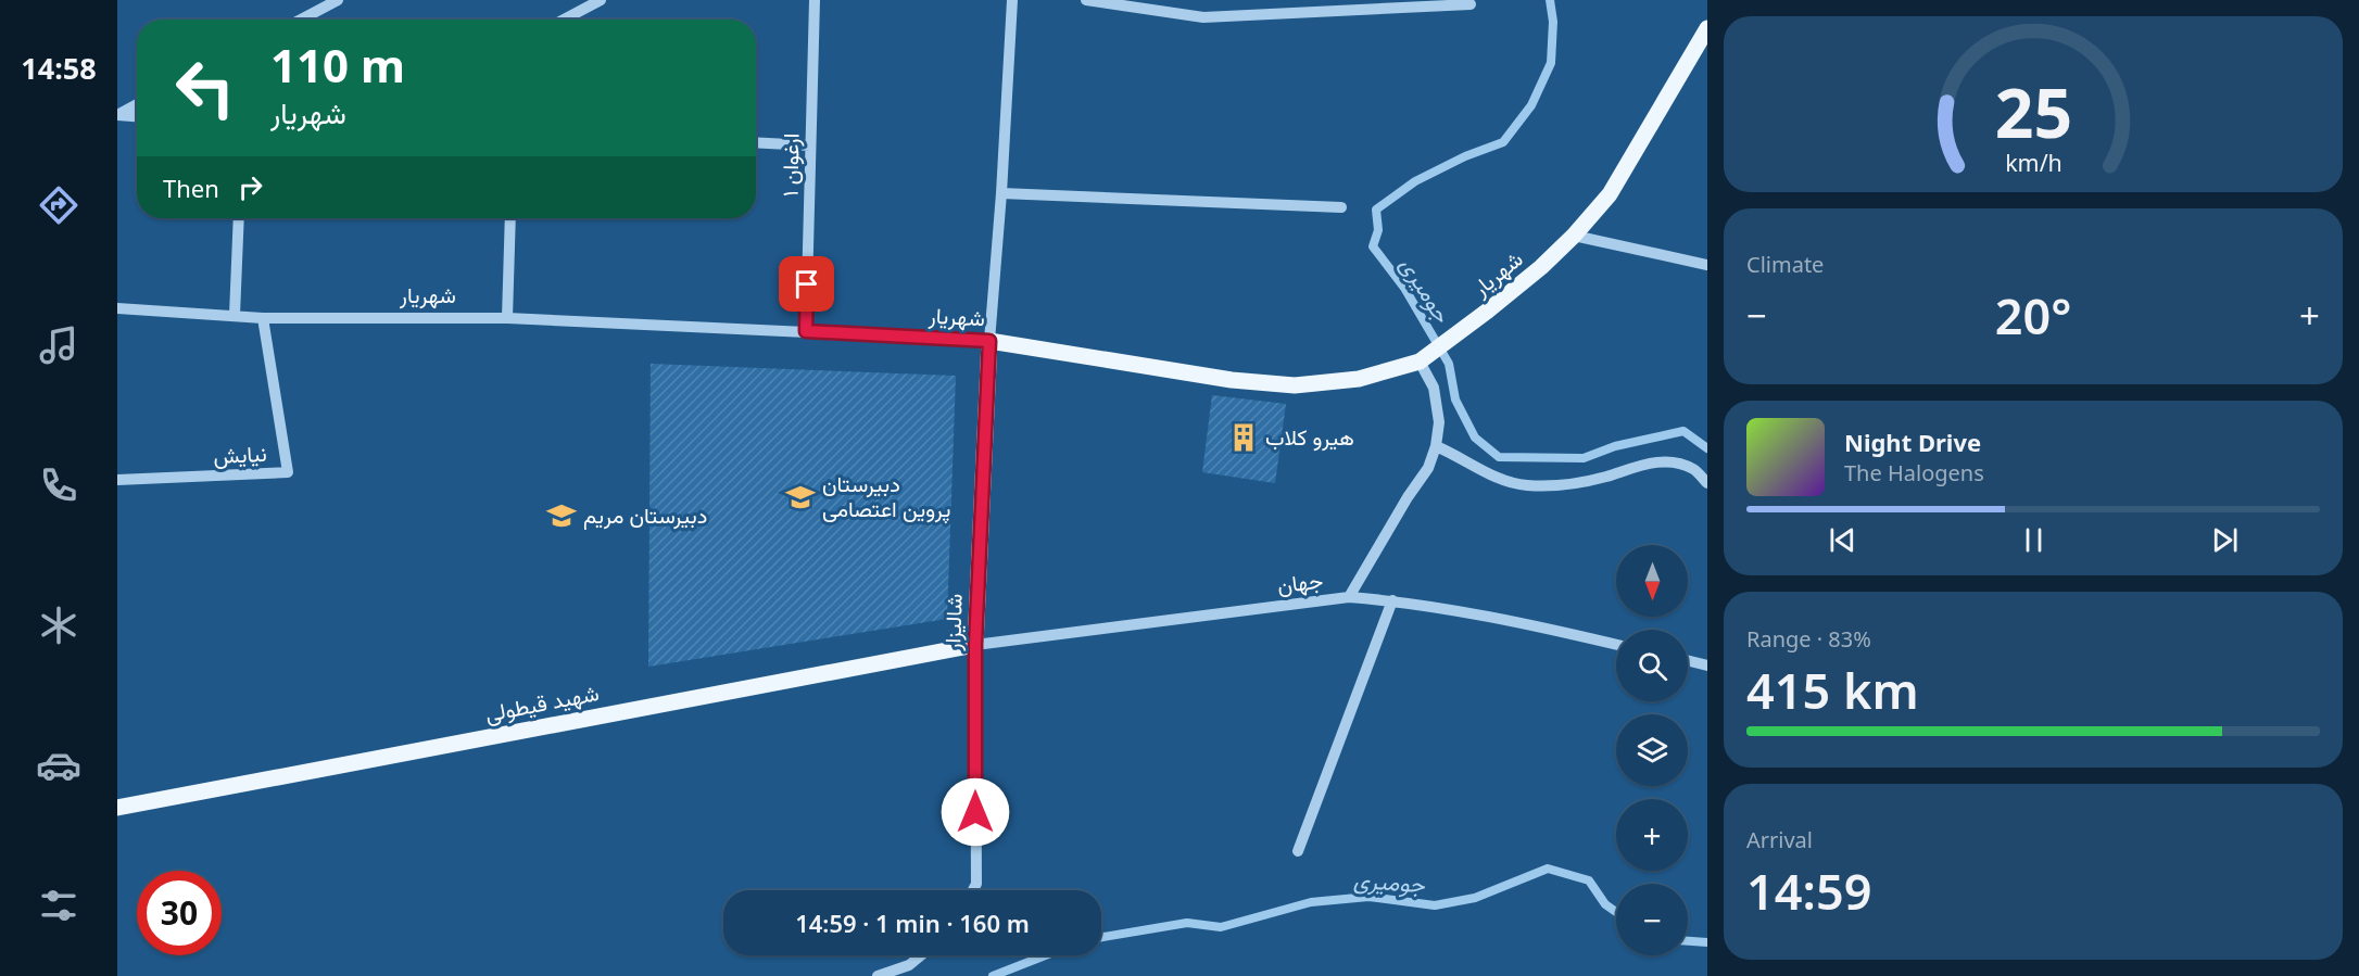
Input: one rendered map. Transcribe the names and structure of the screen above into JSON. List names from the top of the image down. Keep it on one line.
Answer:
{"streets":{"main road":["شهریار","شالیزار","شهید قیطولی"],"street":["ارغوان ۱","نیایش","جهان"]},"crossings":[["ارغوان ۱","شهریار"],["شهریار","نیایش"],["شهریار","شالیزار"],["جهان","شالیزار"],["جهان","شهید قیطولی"],["شالیزار","شهید قیطولی"]],"water":["جومیری"],"places":{"building":["هیرو کلاب"],"school or university":["دبیرستان پروین اعتصامی","دبیرستان مریم"]},"north":"bottom","page":{"tabs":"14:58","turn":["110 m","شهریار"],"then":"Then","tile":["Climate",["Range · 83%","415 km"],["Arrival","14:59"]],"heat":["−","20°","+"],"song":["Night Drive","The Halogens"],"map_buttons":["+","−"],"limit":"30","trip":"14:59 · 1 min · 160 m","gauge":["25","km/h"]}}
